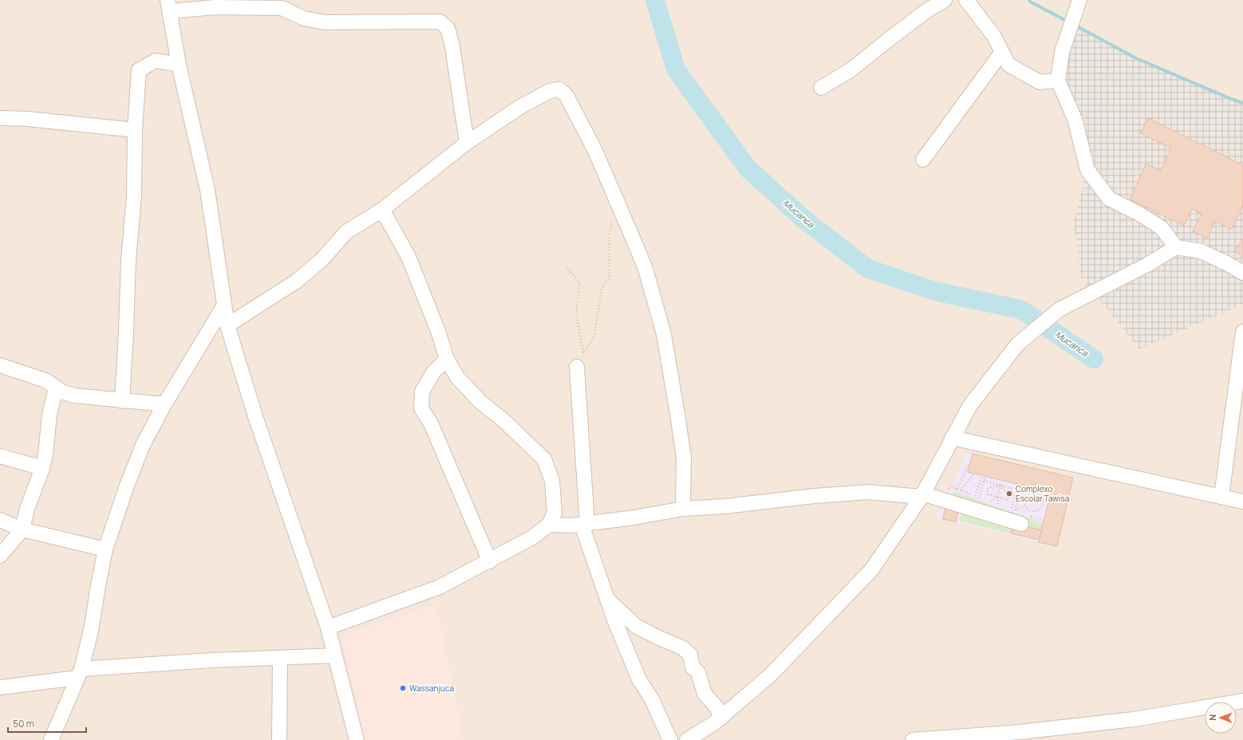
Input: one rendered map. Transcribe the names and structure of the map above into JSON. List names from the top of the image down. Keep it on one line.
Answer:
{"water":["Mucanca"],"places":["Complexo Escolar Tawisa","Wassanjuca"],"scale_bar":"50 m","north":"left"}
